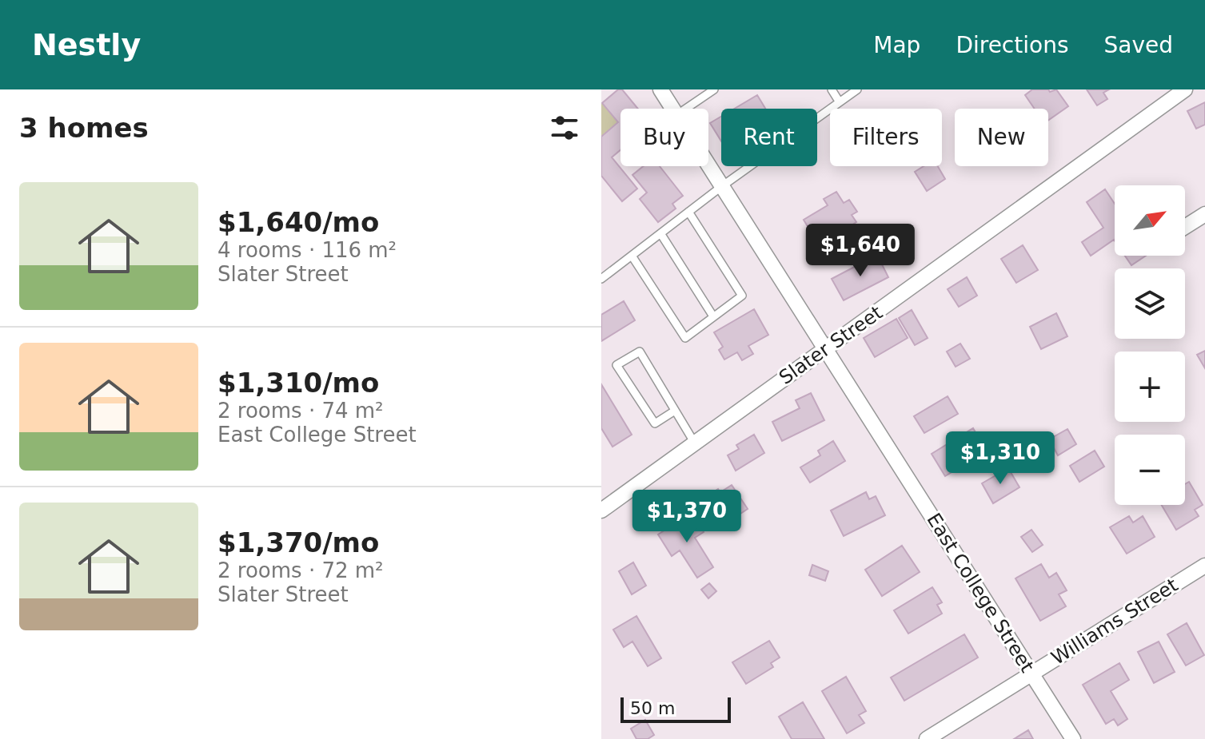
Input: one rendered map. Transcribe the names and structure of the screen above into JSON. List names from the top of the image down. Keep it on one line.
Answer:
{"streets":{"street":["Slater Street","East College Street","Williams Street"]},"crossings":[["Slater Street","East College Street"],["East College Street","Williams Street"]],"scale_bar":"50 m","north":"top right","page":{"header":"Nestly","nav":["Map","Directions","Saved"],"heading":"3 homes","chip":["Buy","Rent","Filters","New"],"list":[{"name":"$1,640/mo","note":"4 rooms · 116 m² · Slater Street"},{"name":"$1,310/mo","note":"2 rooms · 74 m² · East College Street"},{"name":"$1,370/mo","note":"2 rooms · 72 m² · Slater Street"}],"map_buttons":["+","−"],"price":["$1,640","$1,310","$1,370"],"scale":"50 m"}}
